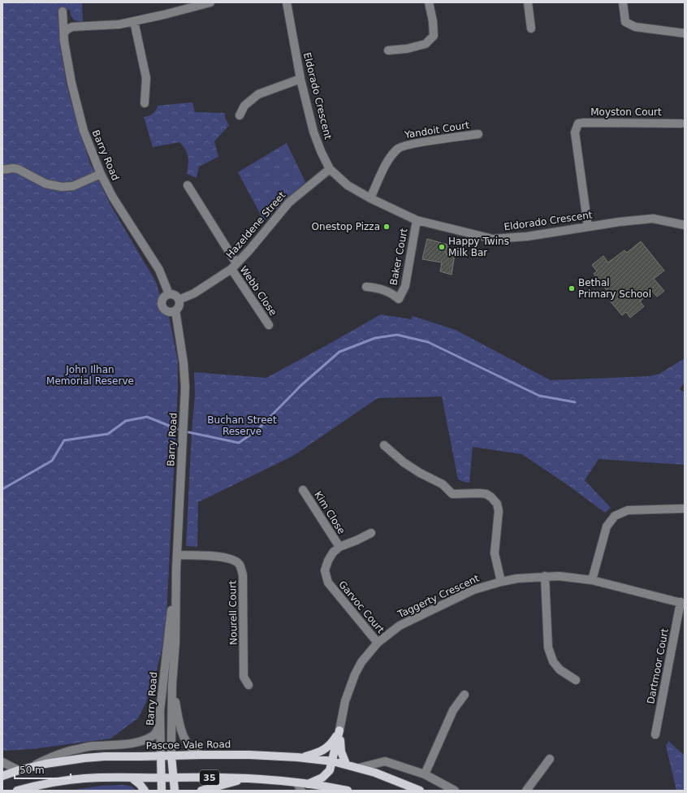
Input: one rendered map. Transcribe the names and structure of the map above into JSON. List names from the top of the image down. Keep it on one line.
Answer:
{"streets":{"main road":["Barry Road","Pascoe Vale Road","35"],"street":["Eldorado Crescent","Moyston Court","Yandoit Court","Hazeldene Street","Baker Court","Webb Close","Kim Close","Taggerty Crescent","Garvoc Court","Nourell Court","Dartmoor Court"]},"crossings":[["Eldorado Crescent","Moyston Court"],["Eldorado Crescent","Yandoit Court"],["Eldorado Crescent","Hazeldene Street"],["Eldorado Crescent","Baker Court"],["Barry Road","Hazeldene Street"],["Barry Road","Nourell Court"],["Barry Road","Pascoe Vale Road"],["Barry Road","35"],["Hazeldene Street","Webb Close"],["Kim Close","Garvoc Court"],["Taggerty Crescent","Garvoc Court"],["Taggerty Crescent","Dartmoor Court"]],"parks":["John Ilhan Memorial Reserve","Buchan Street Reserve"],"places":["Onestop Pizza","Happy Twins Milk Bar","Bethal Primary School"],"scale_bar":"50 m"}
